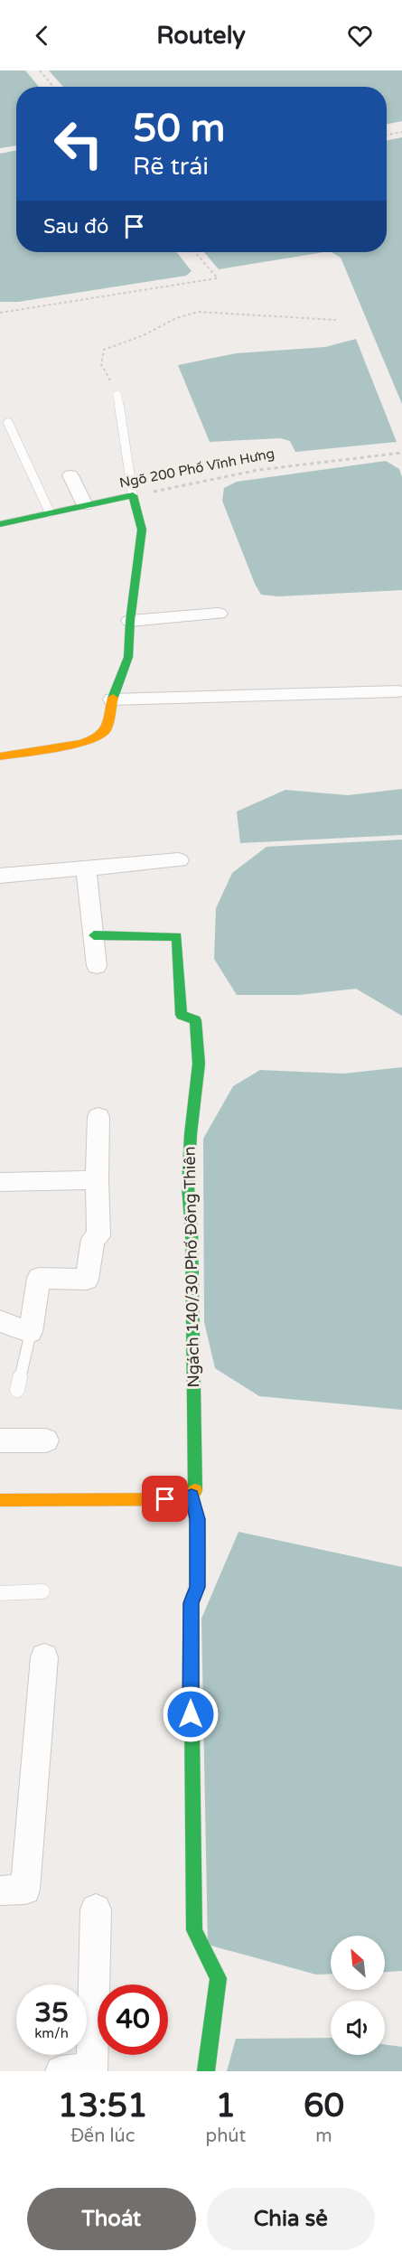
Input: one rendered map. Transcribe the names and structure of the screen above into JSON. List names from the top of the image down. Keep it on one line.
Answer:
{"streets":{"street":["Ngõ 200 Phố Vĩnh Hưng","Ngách 140/30 Phố Đông Thiên"]},"north":"top left","page":{"header":"Routely","turn":["50 m","Rẽ trái"],"then":"Sau đó","speed":"35 km/h","limit":"40","eta":["13:51","Đến lúc","1","phút","60","m"],"buttons":["Thoát","Chia sẻ"]}}
